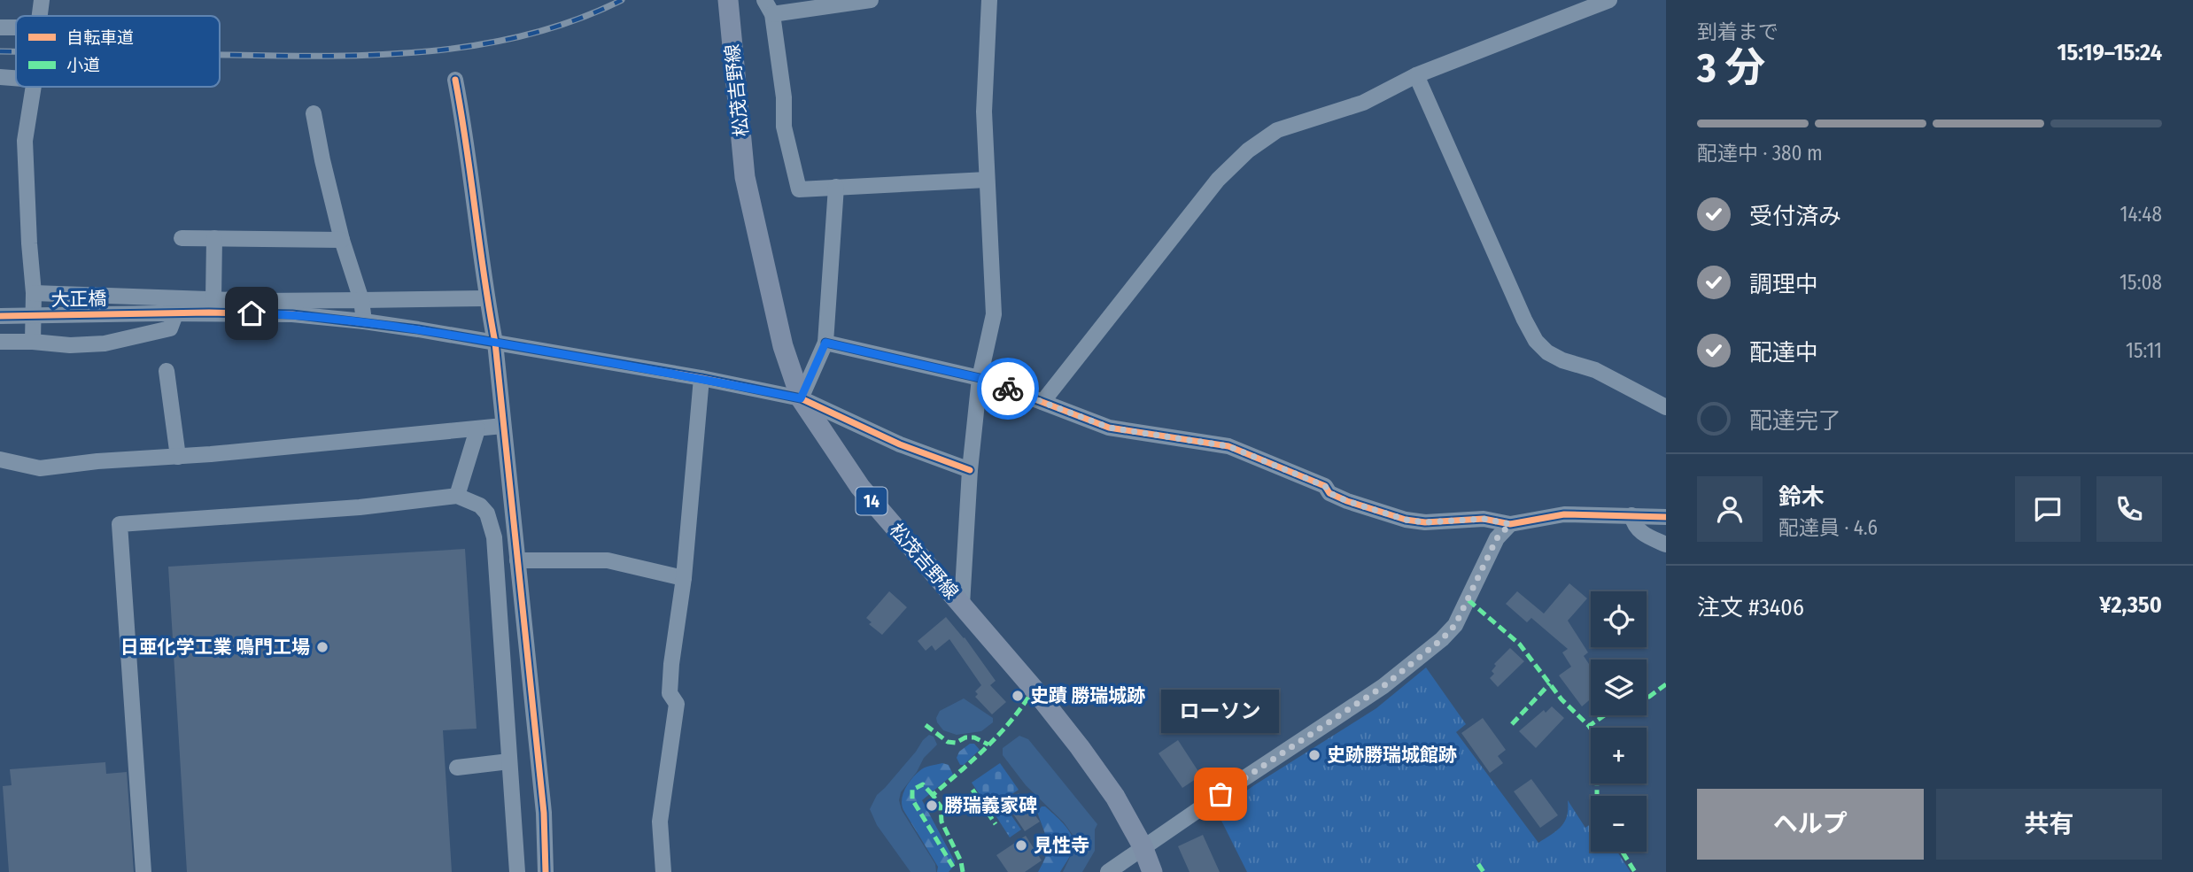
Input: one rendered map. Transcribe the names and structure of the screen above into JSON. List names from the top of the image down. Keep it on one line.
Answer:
{"streets":{"main road":["松茂吉野線","14"],"street":["大正橋"]},"crossings":[["松茂吉野線","大正橋"]],"places":["日亜化学工業 鳴門工場","史蹟 勝瑞城跡","史跡勝瑞城館跡","ローソン","勝瑞義家碑","見性寺"],"legend":["自転車道","小道"],"page":{"heading":["3 分","到着まで","15:19–15:24"],"panel":["鈴木","配達員 · 4.6","注文 #3406","¥2,350"],"bar":"配達中 · 380 m","list":[["受付済み","14:48"],["調理中","15:08"],["配達中","15:11"],"配達完了"],"map_buttons":["+","−"],"bubble":"ローソン","buttons":["ヘルプ","共有"]}}
